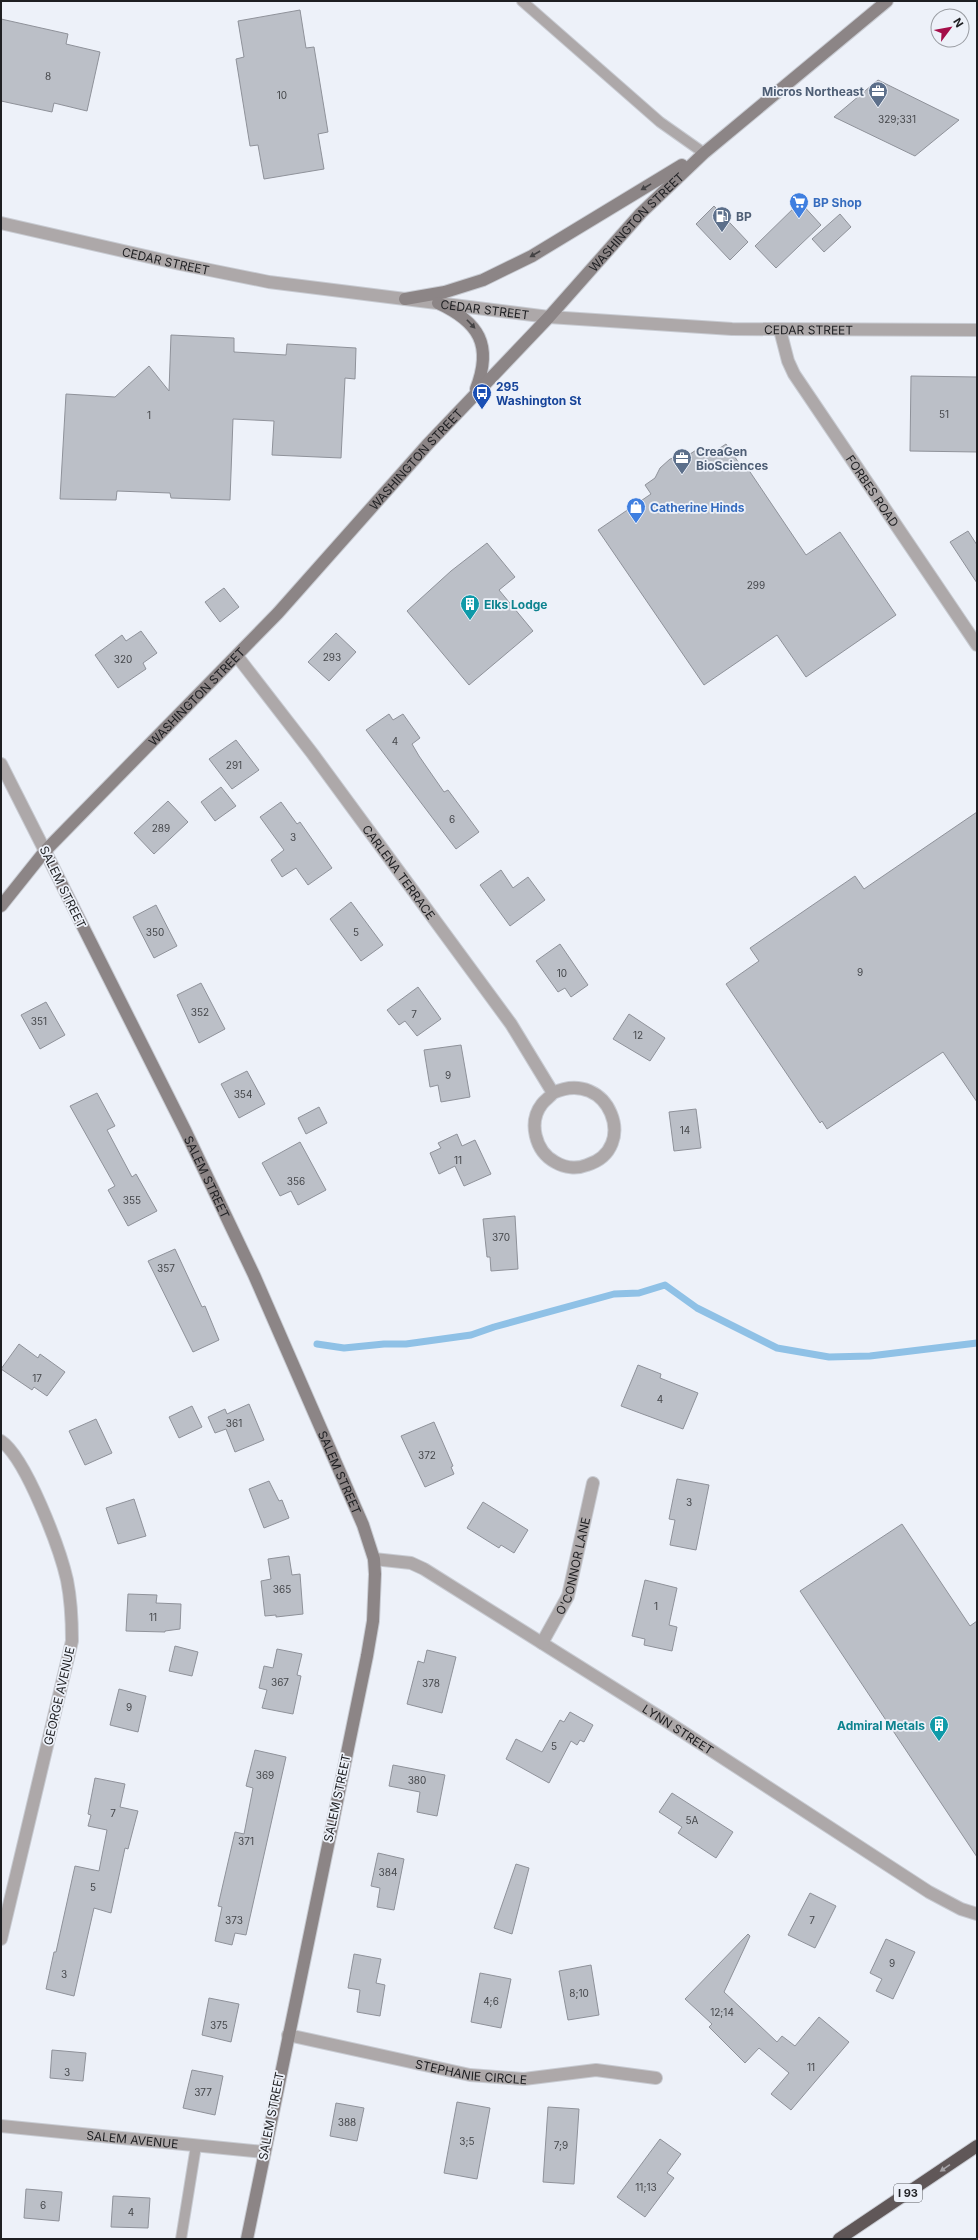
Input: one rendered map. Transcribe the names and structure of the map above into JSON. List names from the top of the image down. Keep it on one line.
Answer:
{"streets":{"highway":["I 93"],"main road":["WASHINGTON STREET","SALEM STREET"],"street":["CEDAR STREET","FORBES ROAD","CARLENA TERRACE","O'CONNOR LANE","GEORGE AVENUE","LYNN STREET","STEPHANIE CIRCLE","SALEM AVENUE"]},"crossings":[["WASHINGTON STREET","CEDAR STREET"],["WASHINGTON STREET","CARLENA TERRACE"],["WASHINGTON STREET","SALEM STREET"],["CEDAR STREET","FORBES ROAD"],["SALEM STREET","LYNN STREET"],["SALEM STREET","STEPHANIE CIRCLE"],["SALEM STREET","SALEM AVENUE"],["O'CONNOR LANE","LYNN STREET"]],"places":{"office":["Micros Northeast","CreaGen BioSciences"],"supermarket":["BP Shop"],"fuel station":["BP"],"bus stop":["295 Washington St"],"shop":["Catherine Hinds"],"building":["Elks Lodge","Admiral Metals"]},"house_numbers":["8","10","329;331","51","1","299","293","320","4","291","6","289","3","350","5","9","10","352","7","351","12","9","354","14","11","356","355","370","357","17","4","361","372","3","365","1","11","367","378","9","5","369","380","7","5A","371","384","5","373","7","9","3","8;10","4;6","12;14","375","11","3","377","388","3;5","7;9","11;13","6","4"],"north":"top right"}
